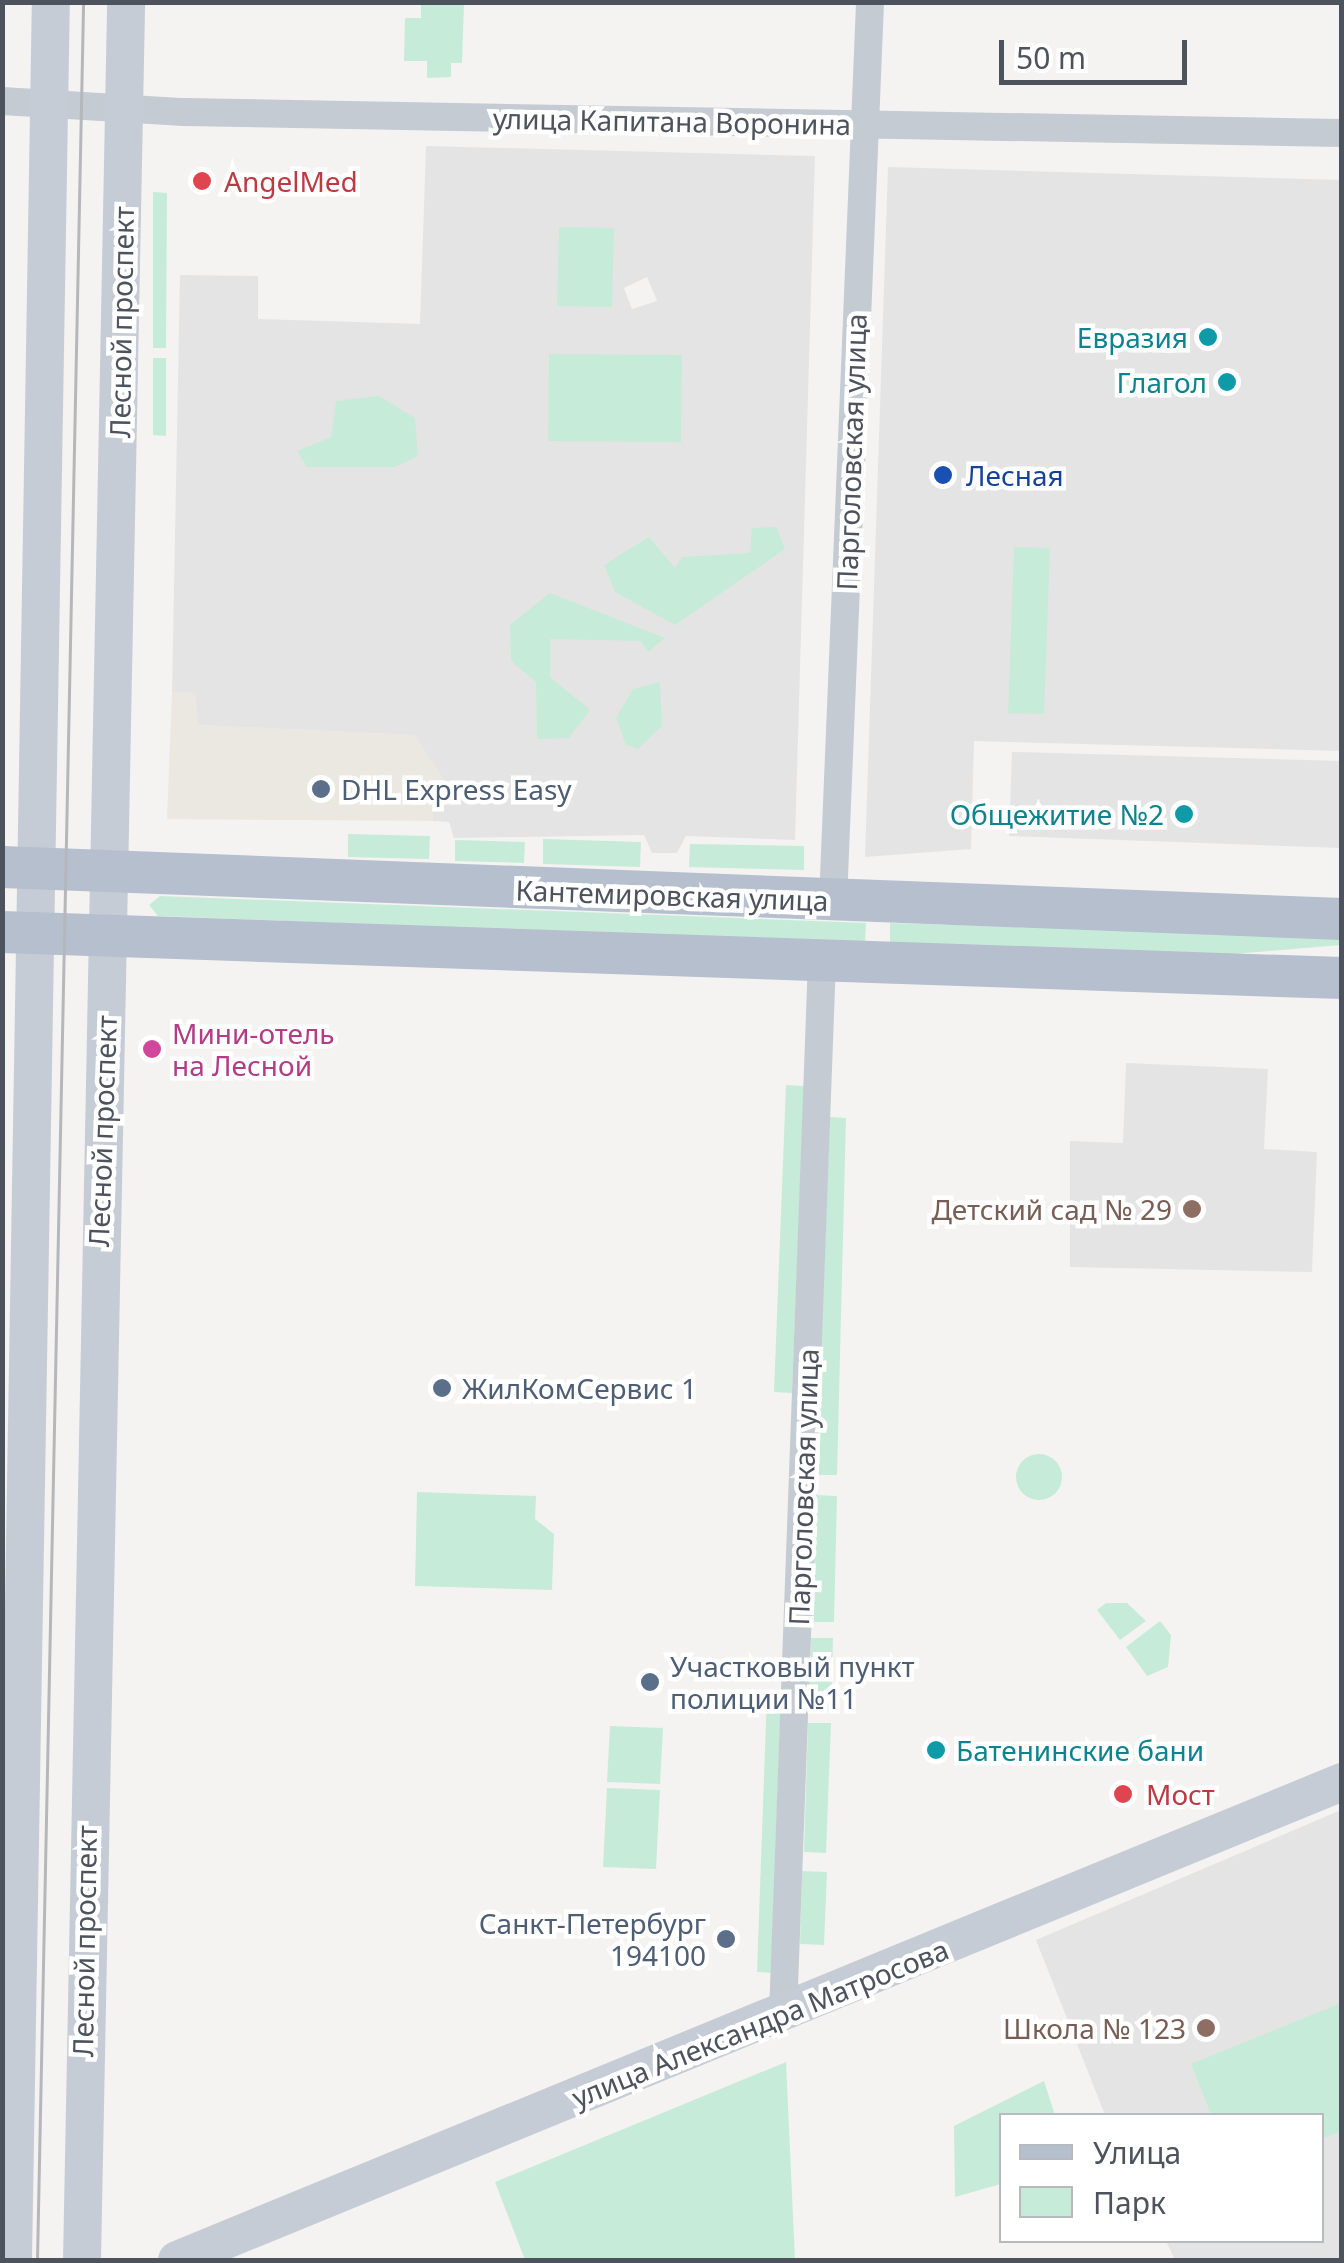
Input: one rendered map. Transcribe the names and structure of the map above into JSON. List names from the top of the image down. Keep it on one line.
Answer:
{"streets":{"main road":["Лесной проспект","Кантемировская улица","улица Александра Матросова"],"street":["улица Капитана Воронина","Парголовская улица"]},"crossings":[["улица Капитана Воронина","Лесной проспект"],["улица Капитана Воронина","Парголовская улица"],["Лесной проспект","Кантемировская улица"],["Парголовская улица","Кантемировская улица"],["Парголовская улица","улица Александра Матросова"]],"places":["AngelMed","Евразия","Глагол","Лесная","DHL Express Easy","Общежитие №2","Мини-отель на Лесной","Детский сад № 29","ЖилКомСервис 1","Участковый пункт полиции №11","Батенинские бани","Мост","Санкт-Петербург 194100","Школа № 123"],"legend":["Улица","Парк"],"scale_bar":"50 m"}
